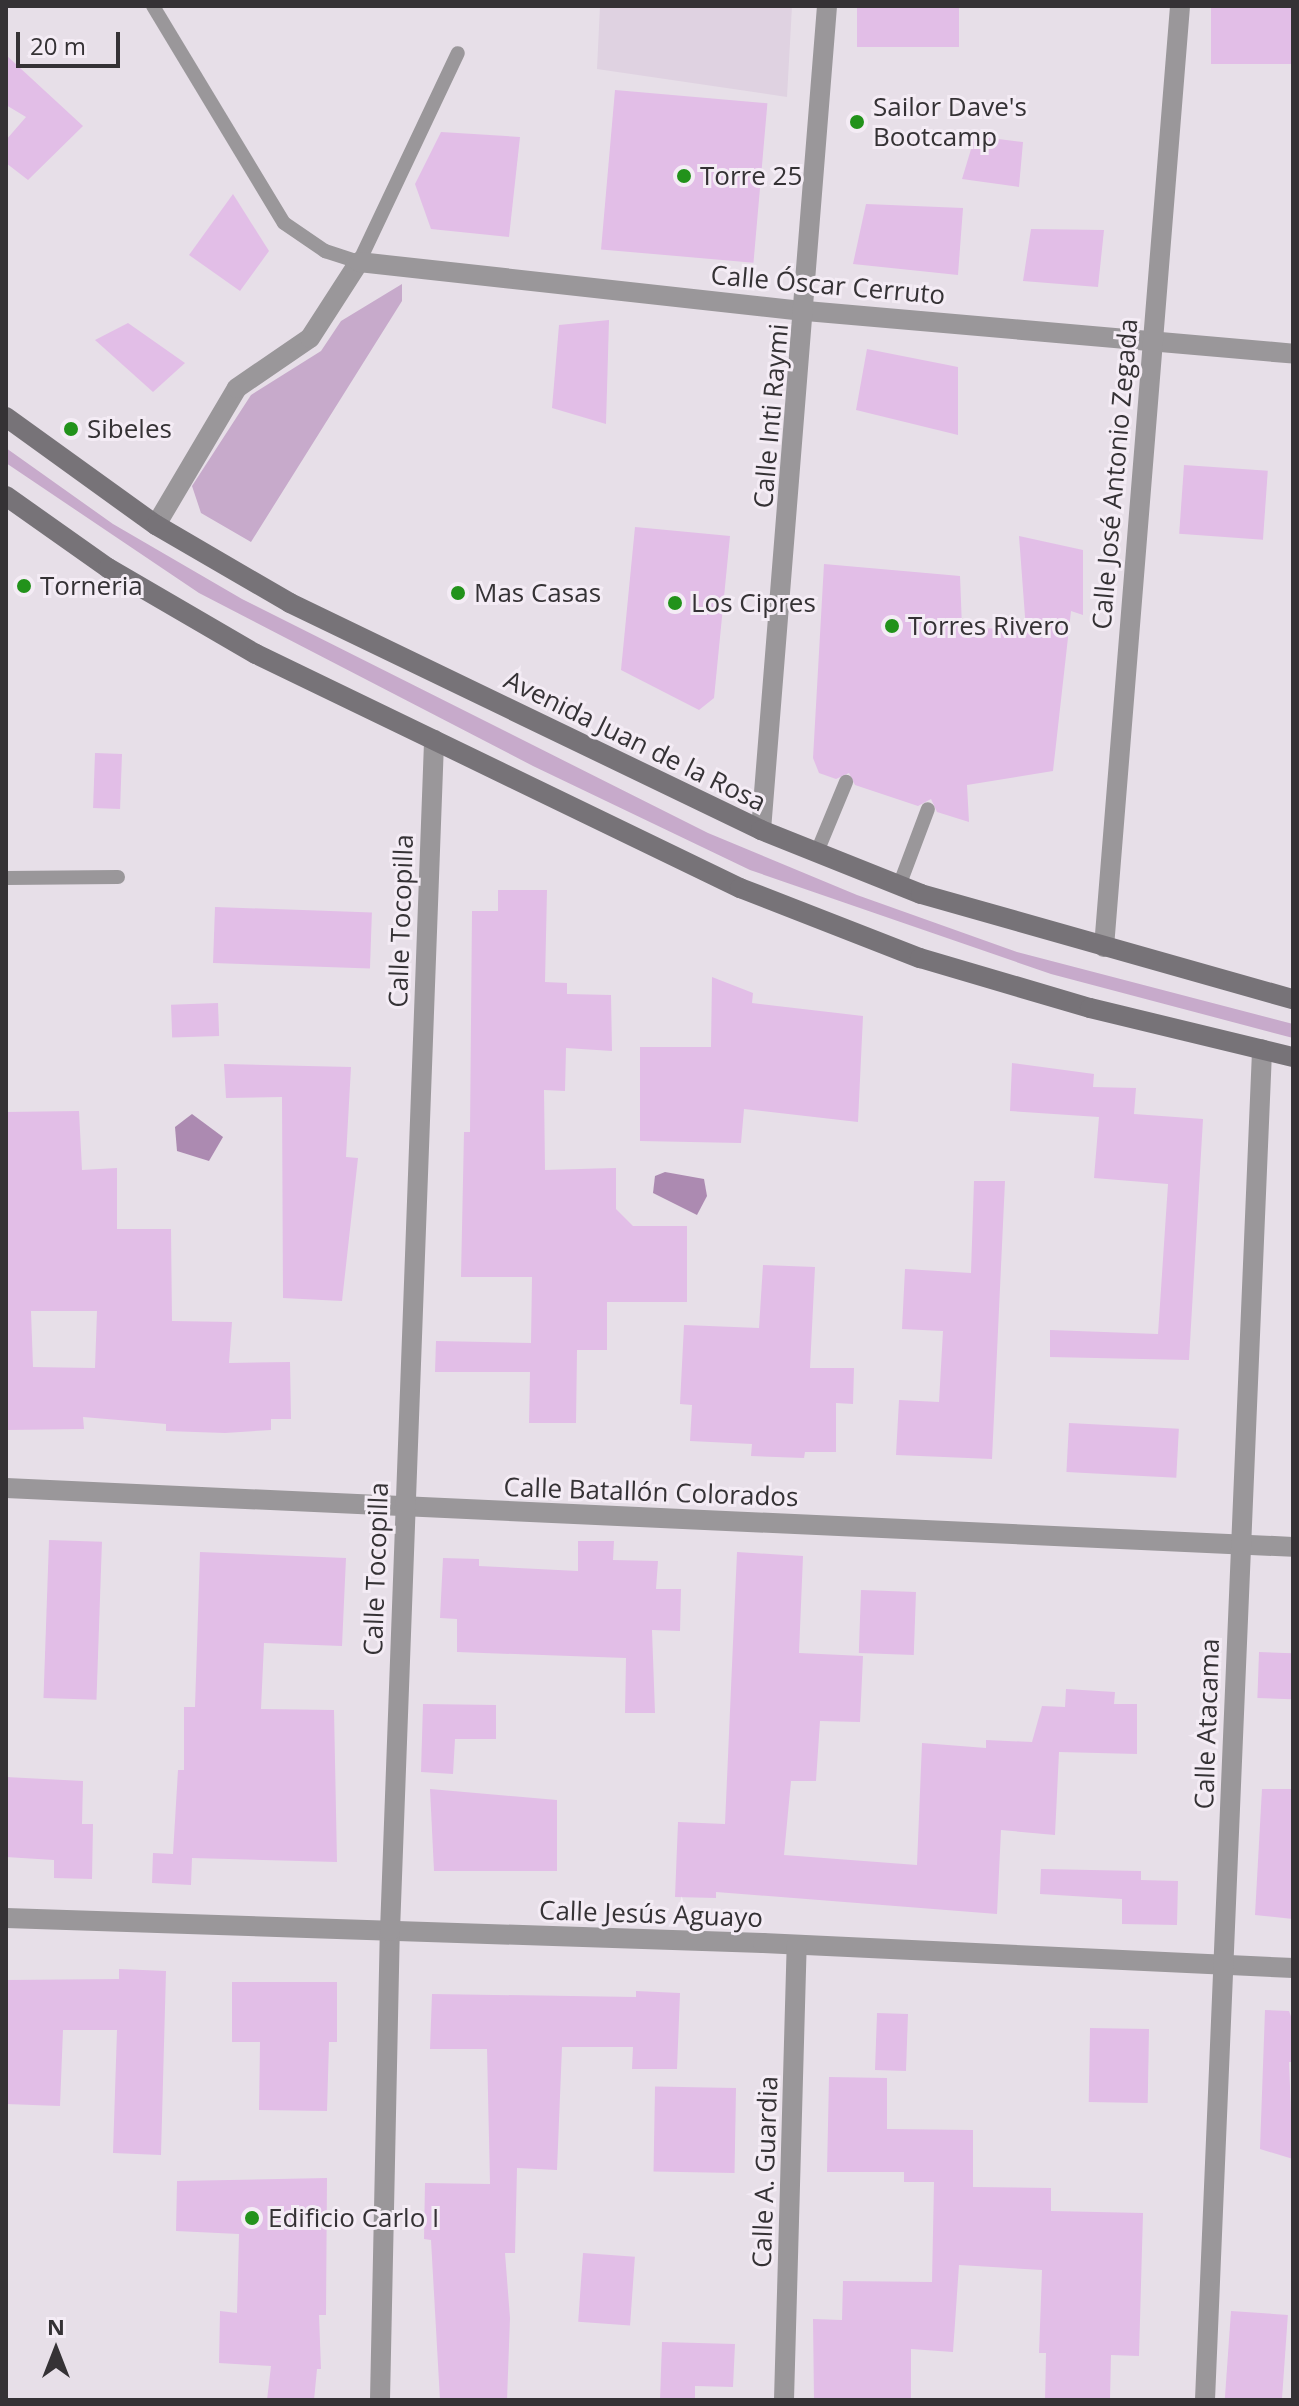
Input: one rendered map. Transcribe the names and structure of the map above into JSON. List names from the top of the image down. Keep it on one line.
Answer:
{"streets":{"main road":["Avenida Juan de la Rosa"],"street":["Calle Óscar Cerruto","Calle Inti Raymi","Calle José Antonio Zegada","Calle Tocopilla","Calle Batallón Colorados","Calle Atacama","Calle Jesús Aguayo","Calle A. Guardia"]},"crossings":[["Calle Óscar Cerruto","Calle Inti Raymi"],["Calle Óscar Cerruto","Calle José Antonio Zegada"],["Calle Inti Raymi","Avenida Juan de la Rosa"],["Calle José Antonio Zegada","Avenida Juan de la Rosa"],["Calle Tocopilla","Calle Batallón Colorados"],["Calle Tocopilla","Calle Jesús Aguayo"],["Calle Batallón Colorados","Calle Atacama"],["Calle Atacama","Calle Jesús Aguayo"],["Calle Jesús Aguayo","Calle A. Guardia"]],"places":["Sailor Dave's Bootcamp","Torre 25","Sibeles","Torneria","Mas Casas","Los Cipres","Torres Rivero","Edificio Carlo I"],"scale_bar":"20 m","north":"top"}
